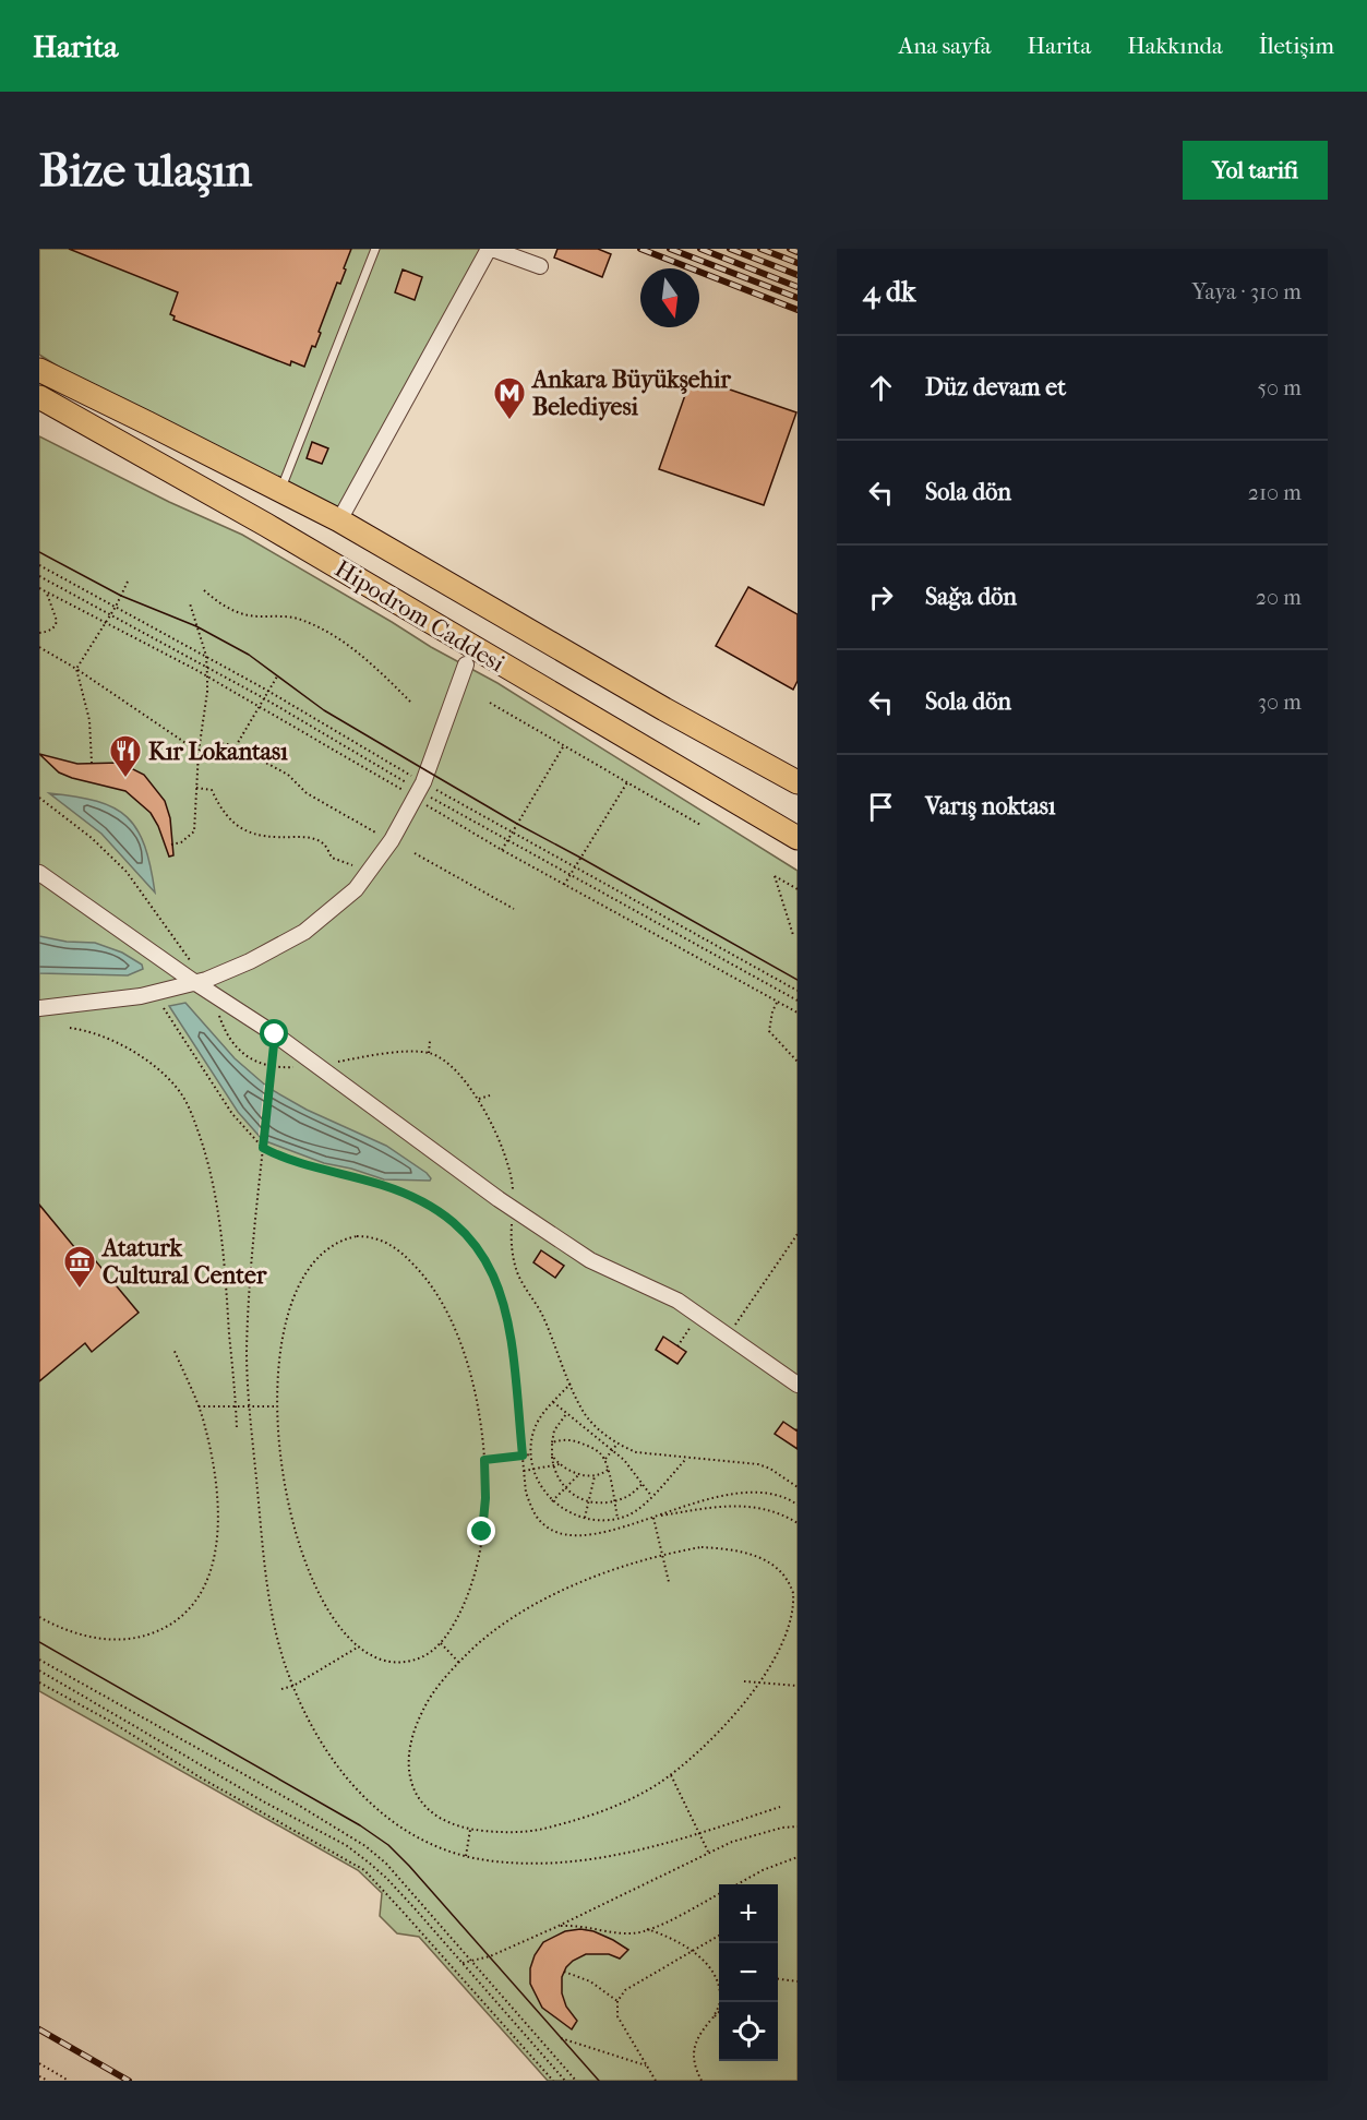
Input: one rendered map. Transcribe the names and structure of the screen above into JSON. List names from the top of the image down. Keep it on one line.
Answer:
{"streets":{"main road":["Hipodrom Caddesi"]},"places":{"metro station":["Ankara Büyükşehir Belediyesi"],"restaurant":["Kır Lokantası"],"museum":["Ataturk Cultural Center"]},"north":"bottom","page":{"header":"Harita","nav":["Ana sayfa","Harita","Hakkında","İletişim"],"buttons":"Yol tarifi","title":"Bize ulaşın","heading":["4 dk","Yaya · 310 m"],"list":[["Düz devam et","50 m"],["Sola dön","210 m"],["Sağa dön","20 m"],["Sola dön","30 m"],"Varış noktası"],"map_buttons":["+","−"]}}
